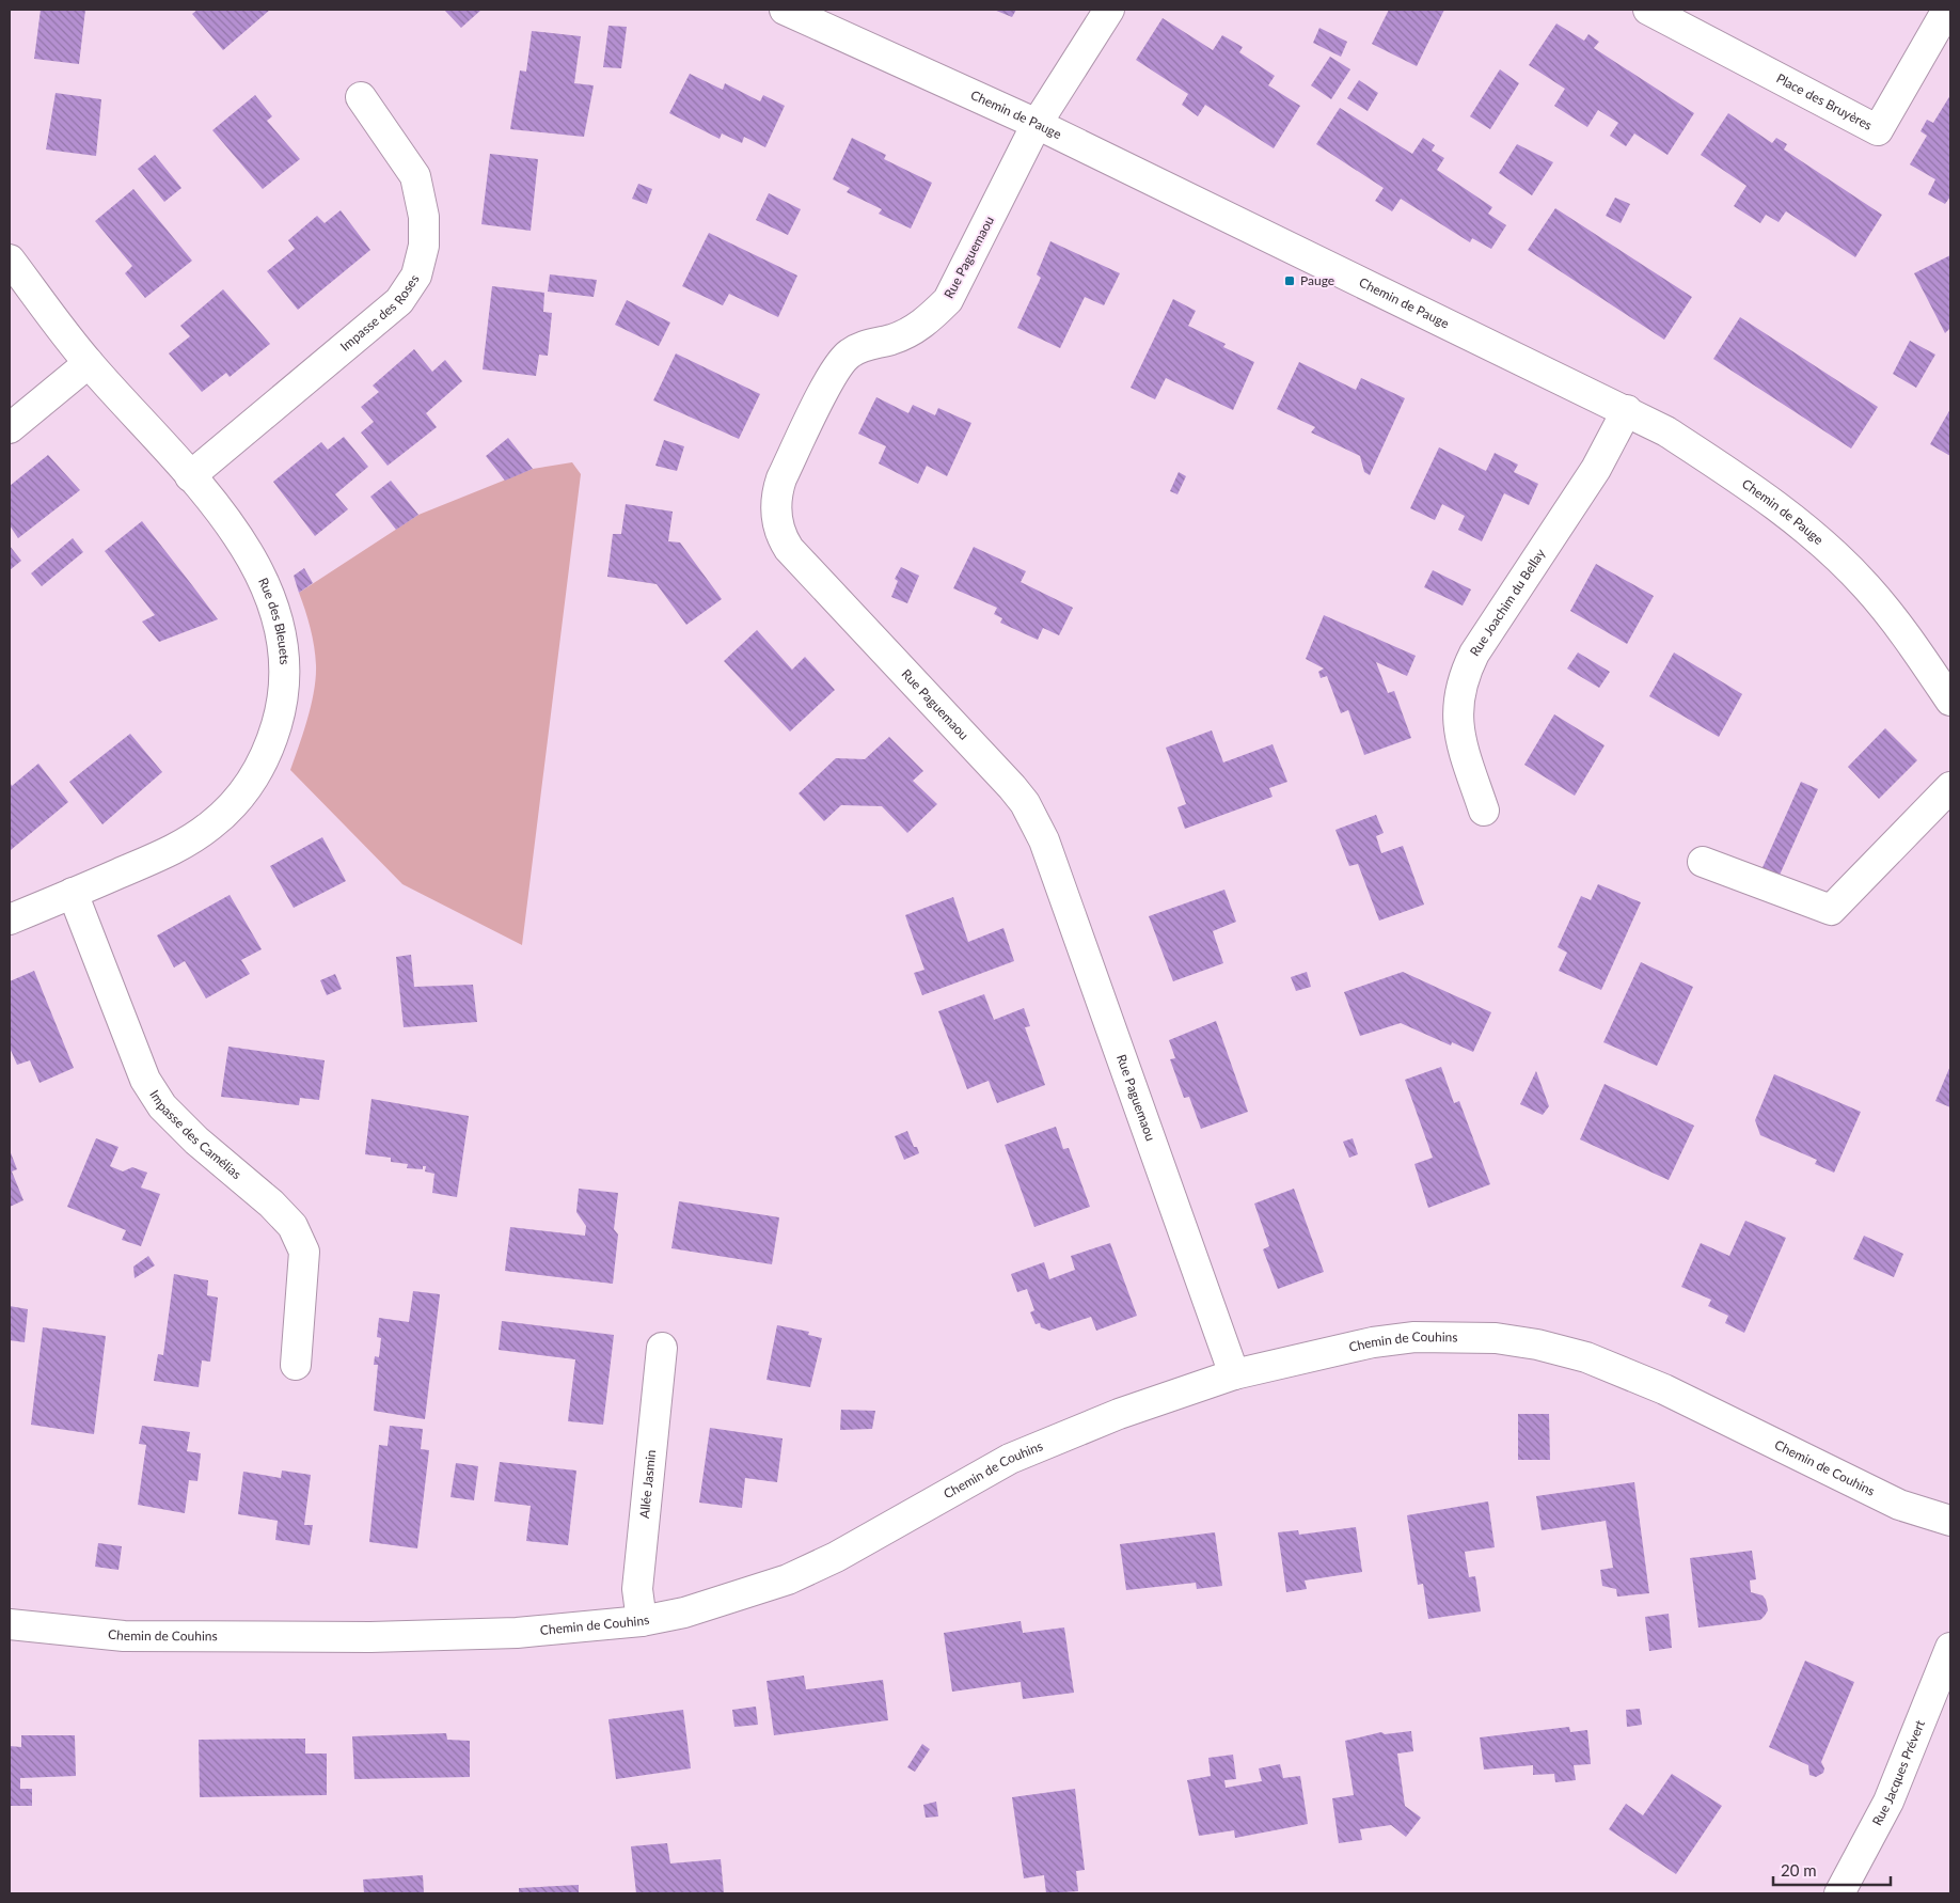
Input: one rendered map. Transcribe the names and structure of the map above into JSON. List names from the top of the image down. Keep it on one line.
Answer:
{"streets":{"street":["Place des Bruyères","Chemin de Pauge","Rue Paguemaou","Impasse des Roses","Rue Joachim du Bellay","Rue des Bleuets","Impasse des Camélias","Chemin de Couhins","Allée Jasmin","Rue Jacques Prévert"]},"crossings":[["Chemin de Pauge","Rue Paguemaou"],["Chemin de Pauge","Rue Joachim du Bellay"],["Rue Paguemaou","Chemin de Couhins"],["Impasse des Roses","Rue des Bleuets"],["Rue des Bleuets","Impasse des Camélias"],["Chemin de Couhins","Allée Jasmin"]],"places":{"transit":["Pauge"]},"scale_bar":"20 m"}
